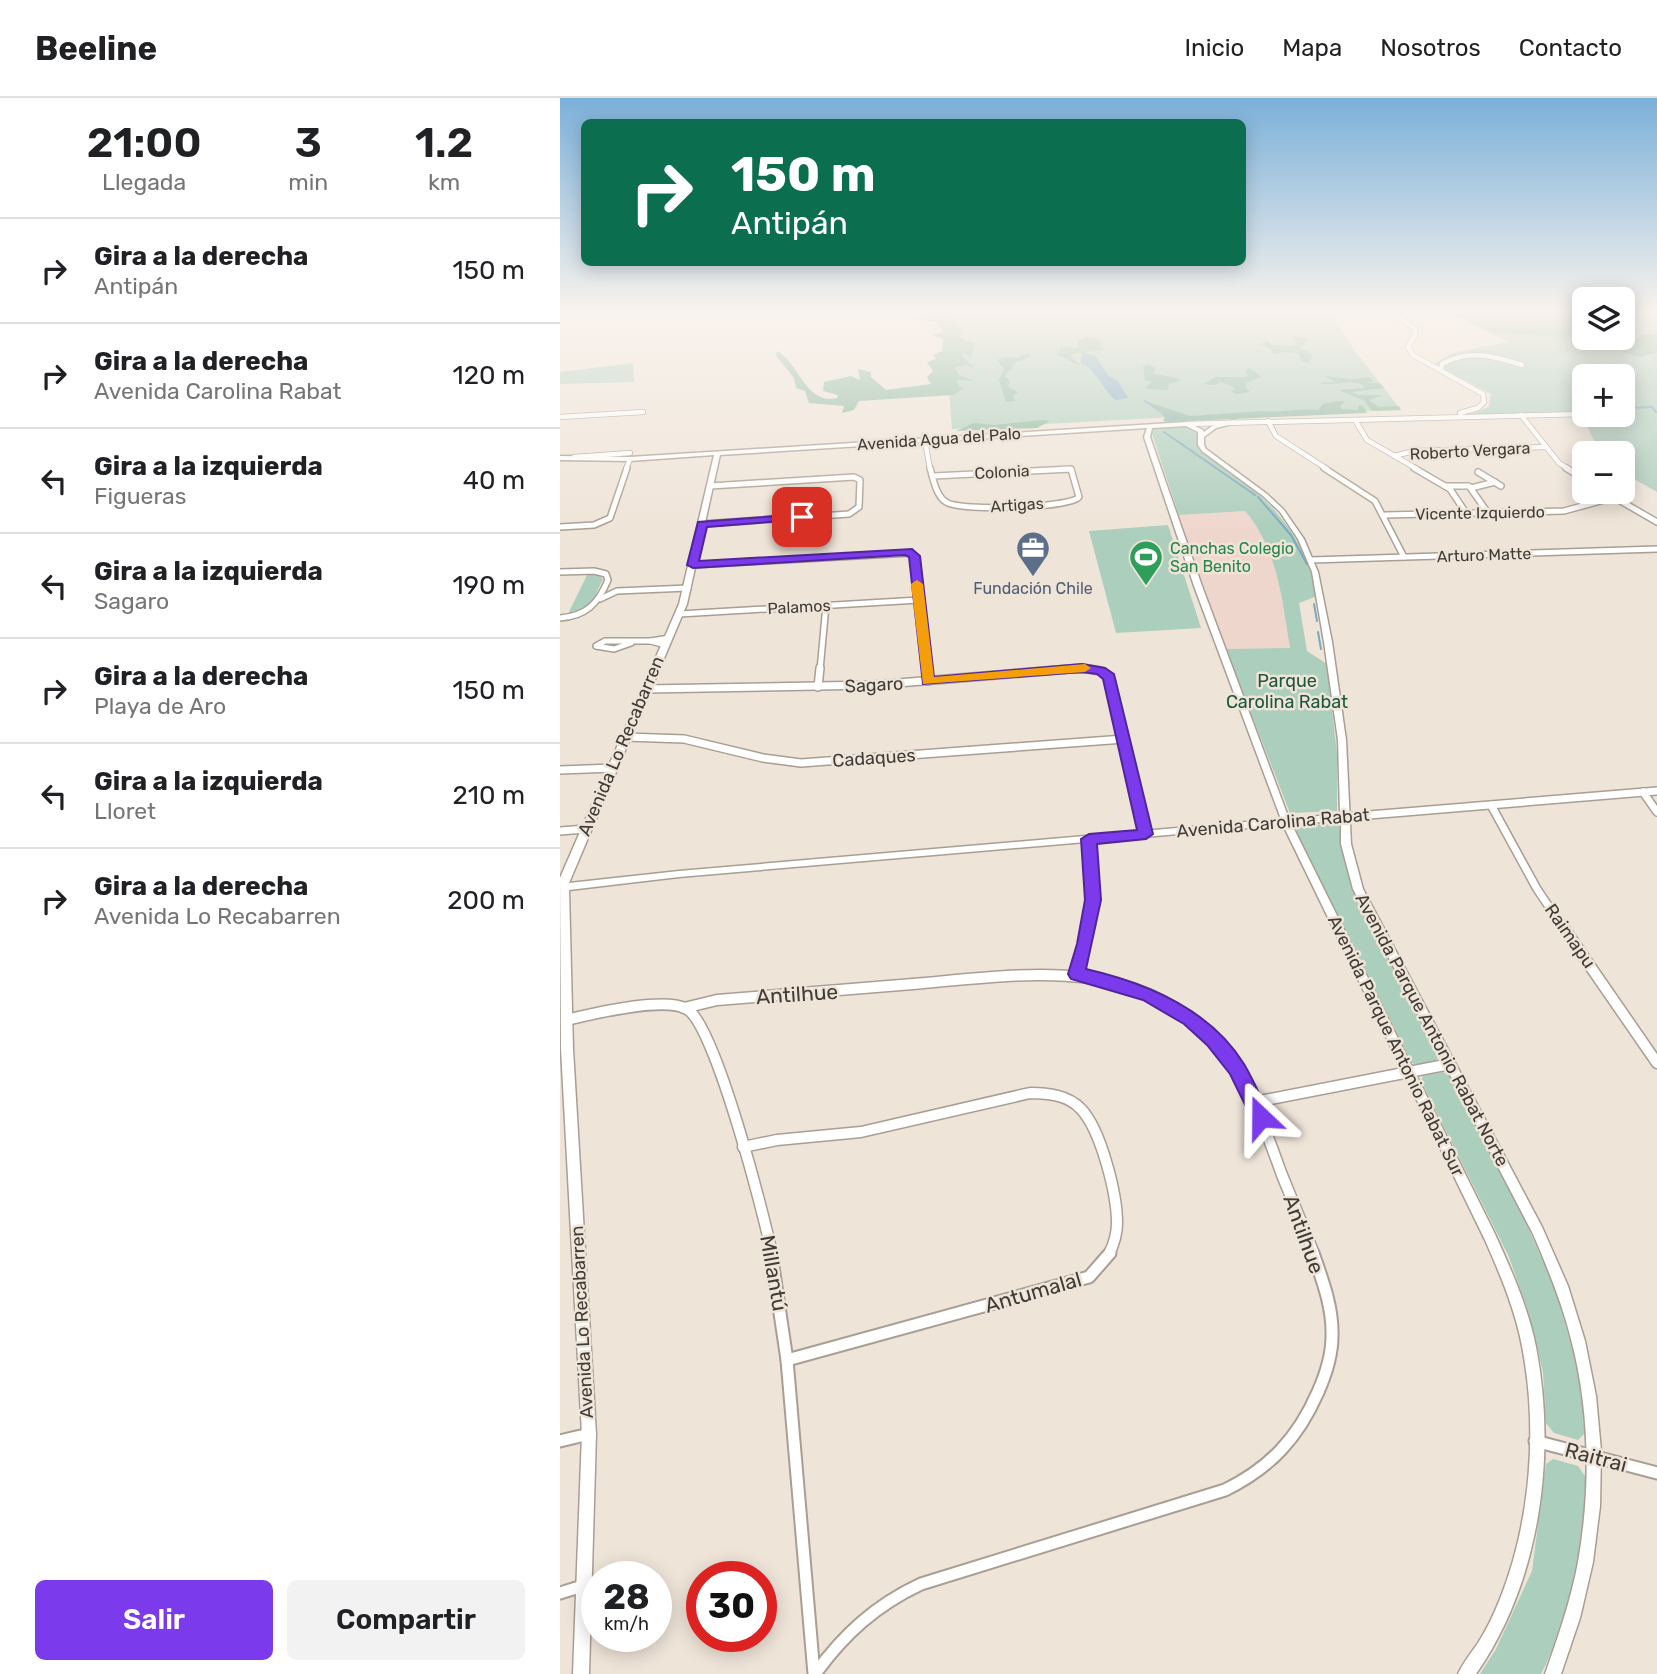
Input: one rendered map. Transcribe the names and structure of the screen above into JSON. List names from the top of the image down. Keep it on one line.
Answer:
{"streets":{"street":["Avenida Agua del Palo","Roberto Vergara","Colonia","Artigas","Vicente Izquierdo","Arturo Matte","Palamos","Sagaro","Avenida Lo Recabarren","Cadaques","Avenida Carolina Rabat","Raimapu","Antilhue","Avenida Parque Antonio Rabat Norte","Avenida Parque Antonio Rabat Sur","Millantú","Antumalal","Raitrai"]},"crossings":[["Avenida Agua del Palo","Avenida Lo Recabarren"],["Avenida Agua del Palo","Avenida Parque Antonio Rabat Norte"],["Colonia","Artigas"],["Arturo Matte","Avenida Parque Antonio Rabat Norte"],["Palamos","Avenida Lo Recabarren"],["Sagaro","Avenida Lo Recabarren"],["Sagaro","Cadaques"],["Avenida Lo Recabarren","Cadaques"],["Avenida Lo Recabarren","Avenida Carolina Rabat"],["Avenida Carolina Rabat","Raimapu"],["Avenida Carolina Rabat","Avenida Parque Antonio Rabat Norte"],["Avenida Carolina Rabat","Avenida Parque Antonio Rabat Sur"],["Antilhue","Millantú"],["Avenida Parque Antonio Rabat Norte","Raitrai"],["Avenida Parque Antonio Rabat Sur","Raitrai"],["Millantú","Antumalal"]],"parks":["Parque Carolina Rabat"],"places":{"office":["Fundación Chile"],"sports":["Canchas Colegio San Benito"]},"page":{"header":"Beeline","nav":["Inicio","Mapa","Nosotros","Contacto"],"eta":["21:00","Llegada","3","min","1.2","km"],"turn":["150 m","Antipán"],"list":[{"name":"Gira a la derecha","note":"Antipán","value":"150 m"},{"name":"Gira a la derecha","note":"Avenida Carolina Rabat","value":"120 m"},{"name":"Gira a la izquierda","note":"Figueras","value":"40 m"},{"name":"Gira a la izquierda","note":"Sagaro","value":"190 m"},{"name":"Gira a la derecha","note":"Playa de Aro","value":"150 m"},{"name":"Gira a la izquierda","note":"Lloret","value":"210 m"},{"name":"Gira a la derecha","note":"Avenida Lo Recabarren","value":"200 m"}],"map_buttons":["+","−"],"speed":"28 km/h","limit":"30","buttons":["Salir","Compartir"]}}
